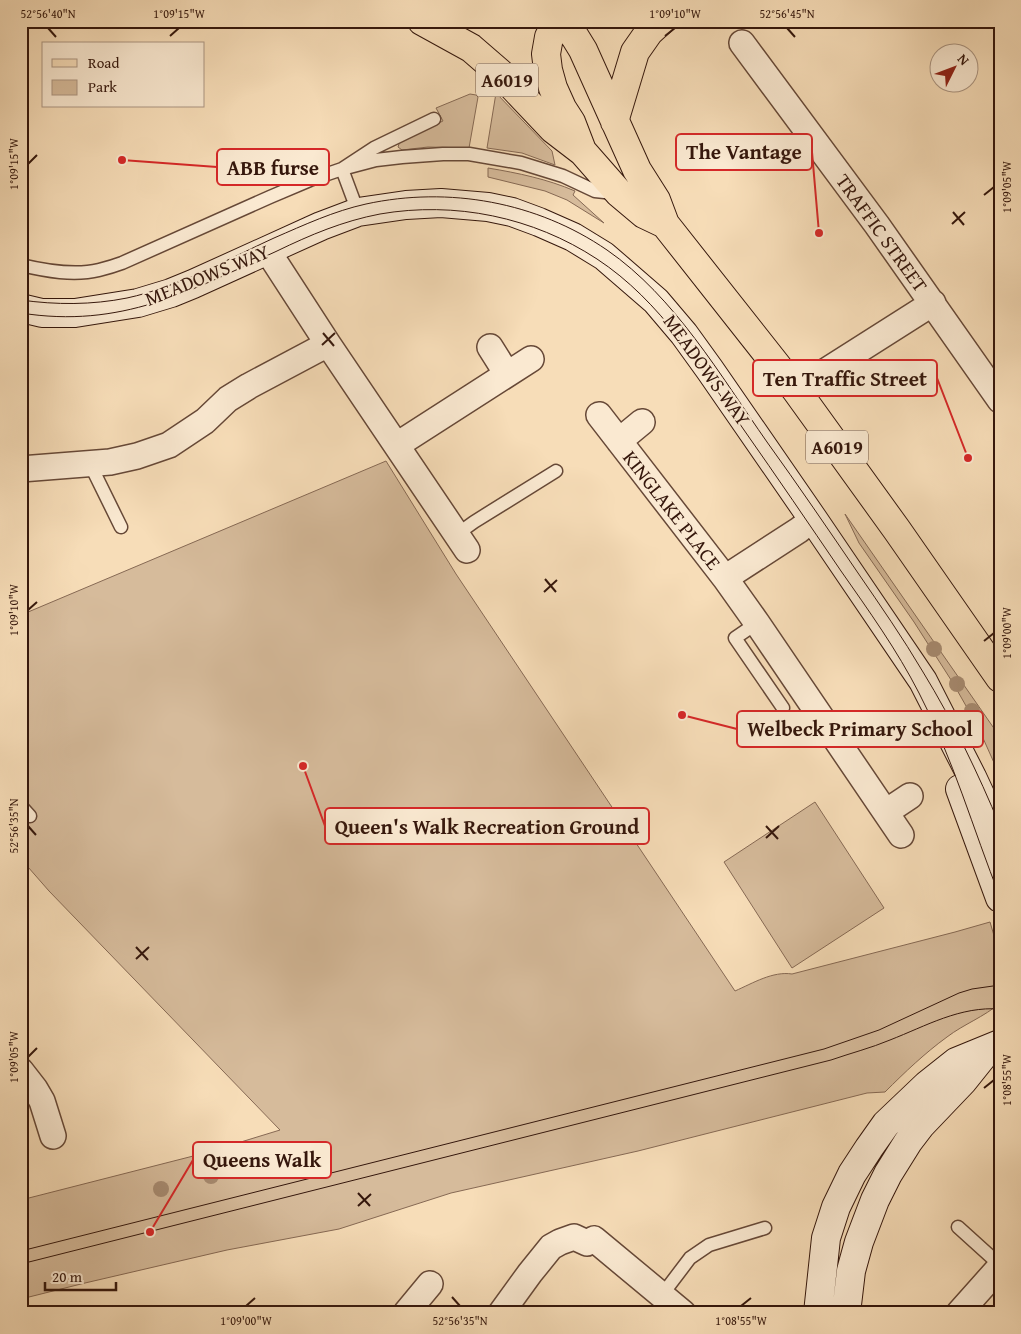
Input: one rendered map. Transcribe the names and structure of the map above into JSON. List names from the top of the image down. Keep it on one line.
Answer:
{"streets":{"main road":["A6019"],"street":["TRAFFIC STREET","MEADOWS WAY","KINGLAKE PLACE"]},"crossings":[["A6019","TRAFFIC STREET"],["MEADOWS WAY","KINGLAKE PLACE"]],"places":["ABB furse","The Vantage","Ten Traffic Street","Welbeck Primary School","Queen's Walk Recreation Ground","Queens Walk"],"legend":["Road","Park"],"scale_bar":"20 m","north":"top right","coordinates":["52°56'40\"N","1°09'15\"W","1°09'10\"W","52°56'45\"N","1°09'05\"W","1°09'00\"W","52°56'35\"N","1°08'55\"W"]}
